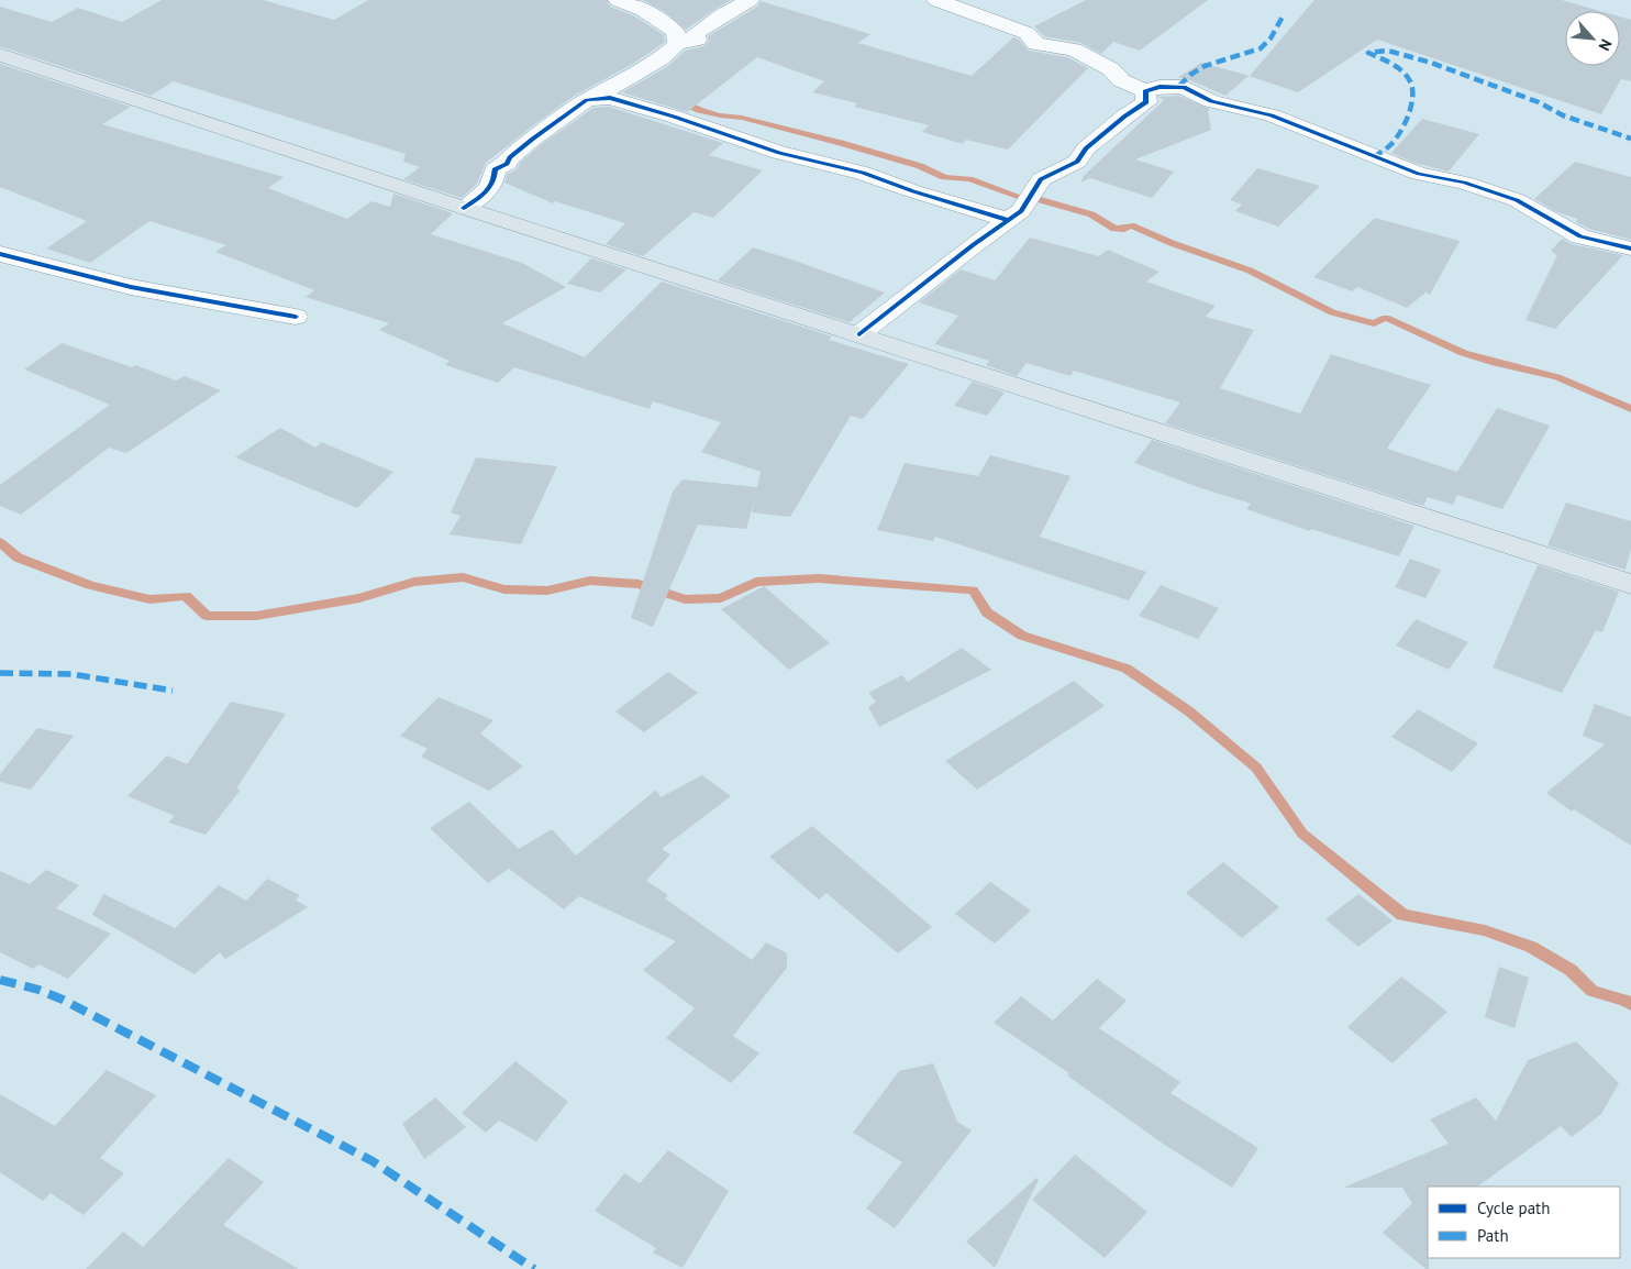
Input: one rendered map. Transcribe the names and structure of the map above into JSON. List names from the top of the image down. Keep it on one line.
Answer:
{"legend":["Cycle path","Path"],"north":"bottom right"}
